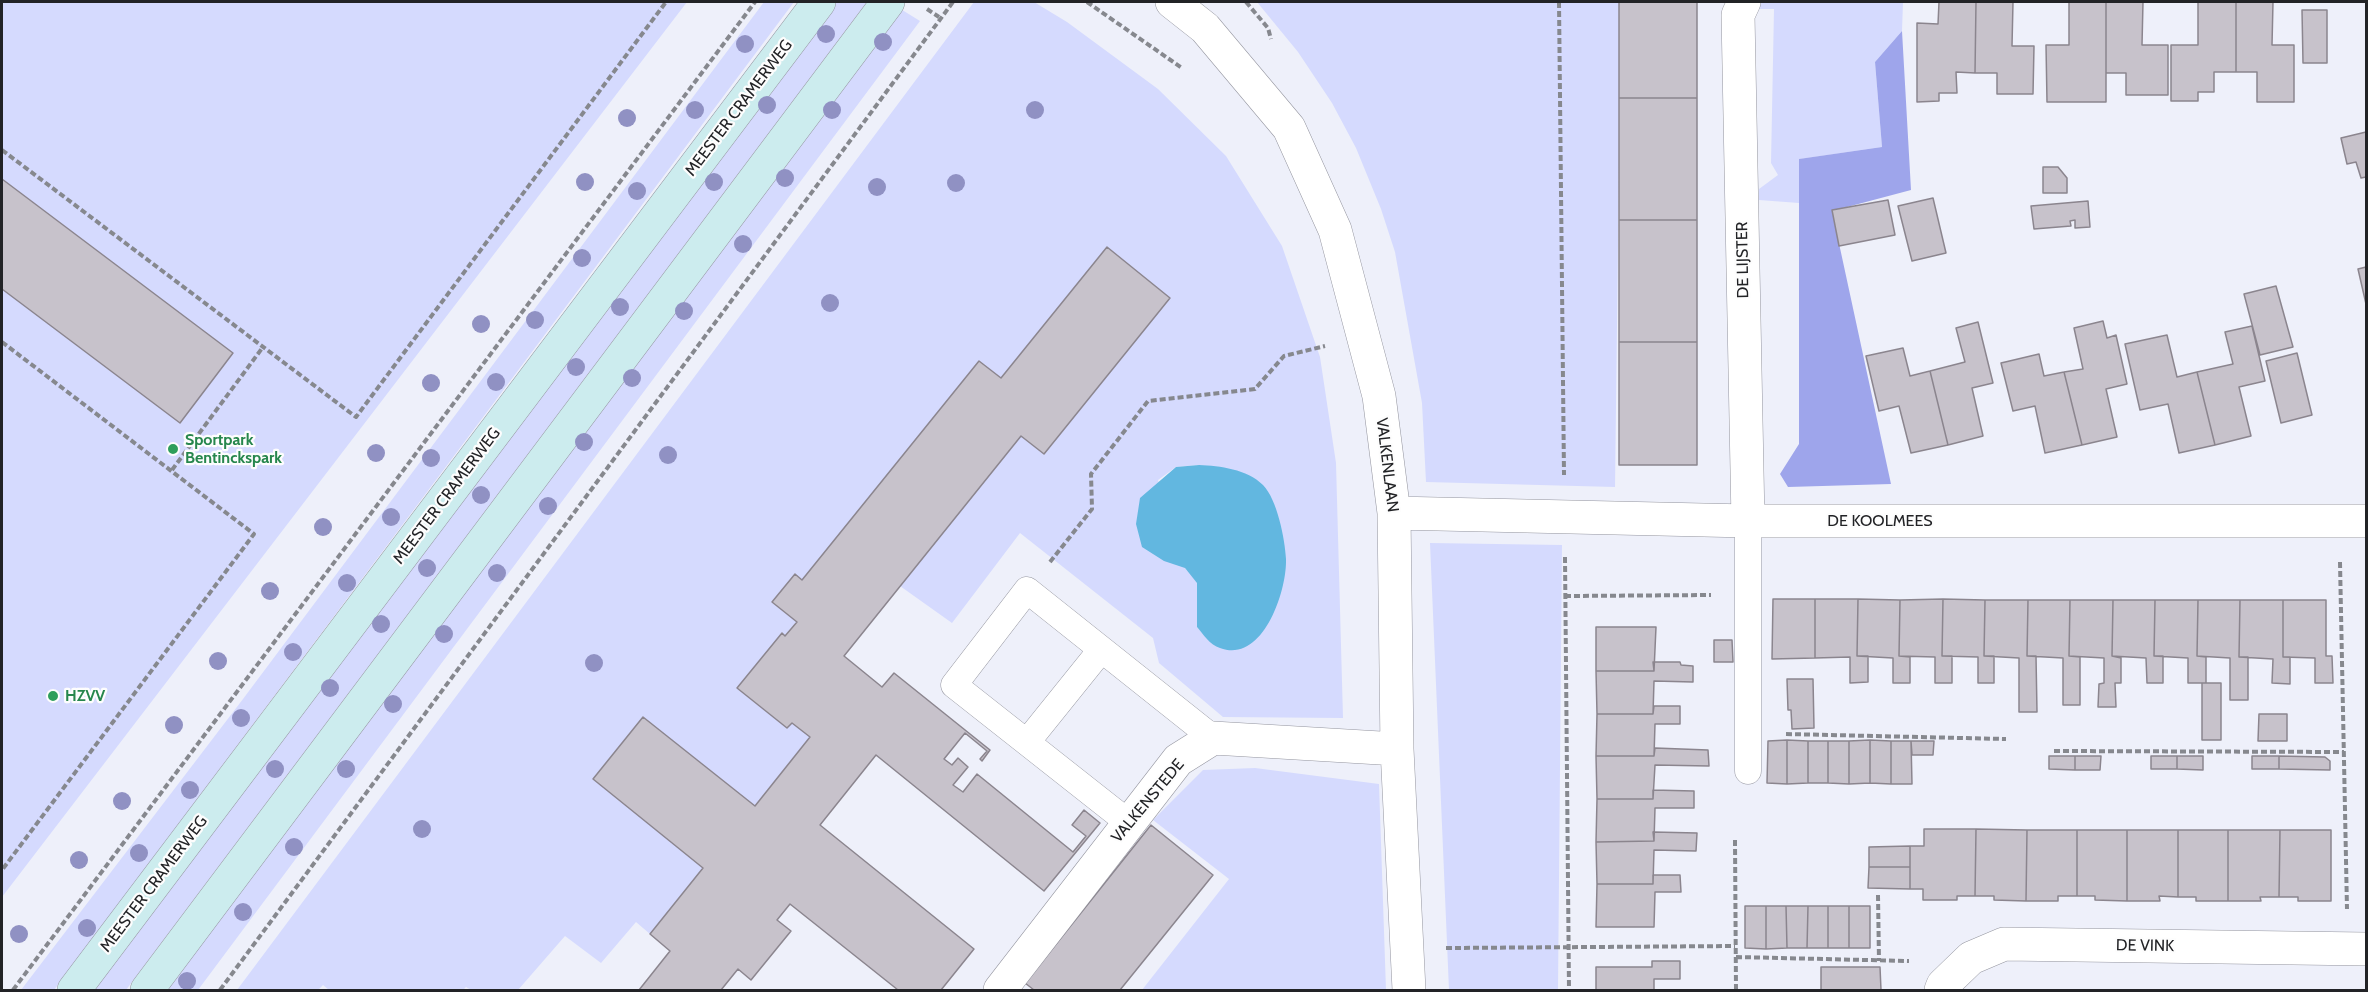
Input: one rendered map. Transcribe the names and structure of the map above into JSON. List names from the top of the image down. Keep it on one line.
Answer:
{"streets":{"main road":["MEESTER CRAMERWEG"],"street":["DE LIJSTER","VALKENLAAN","DE KOOLMEES","VALKENSTEDE","DE VINK"]},"crossings":[["DE LIJSTER","DE KOOLMEES"],["VALKENLAAN","DE KOOLMEES"]],"places":["Sportpark Bentinckspark","HZVV"]}
